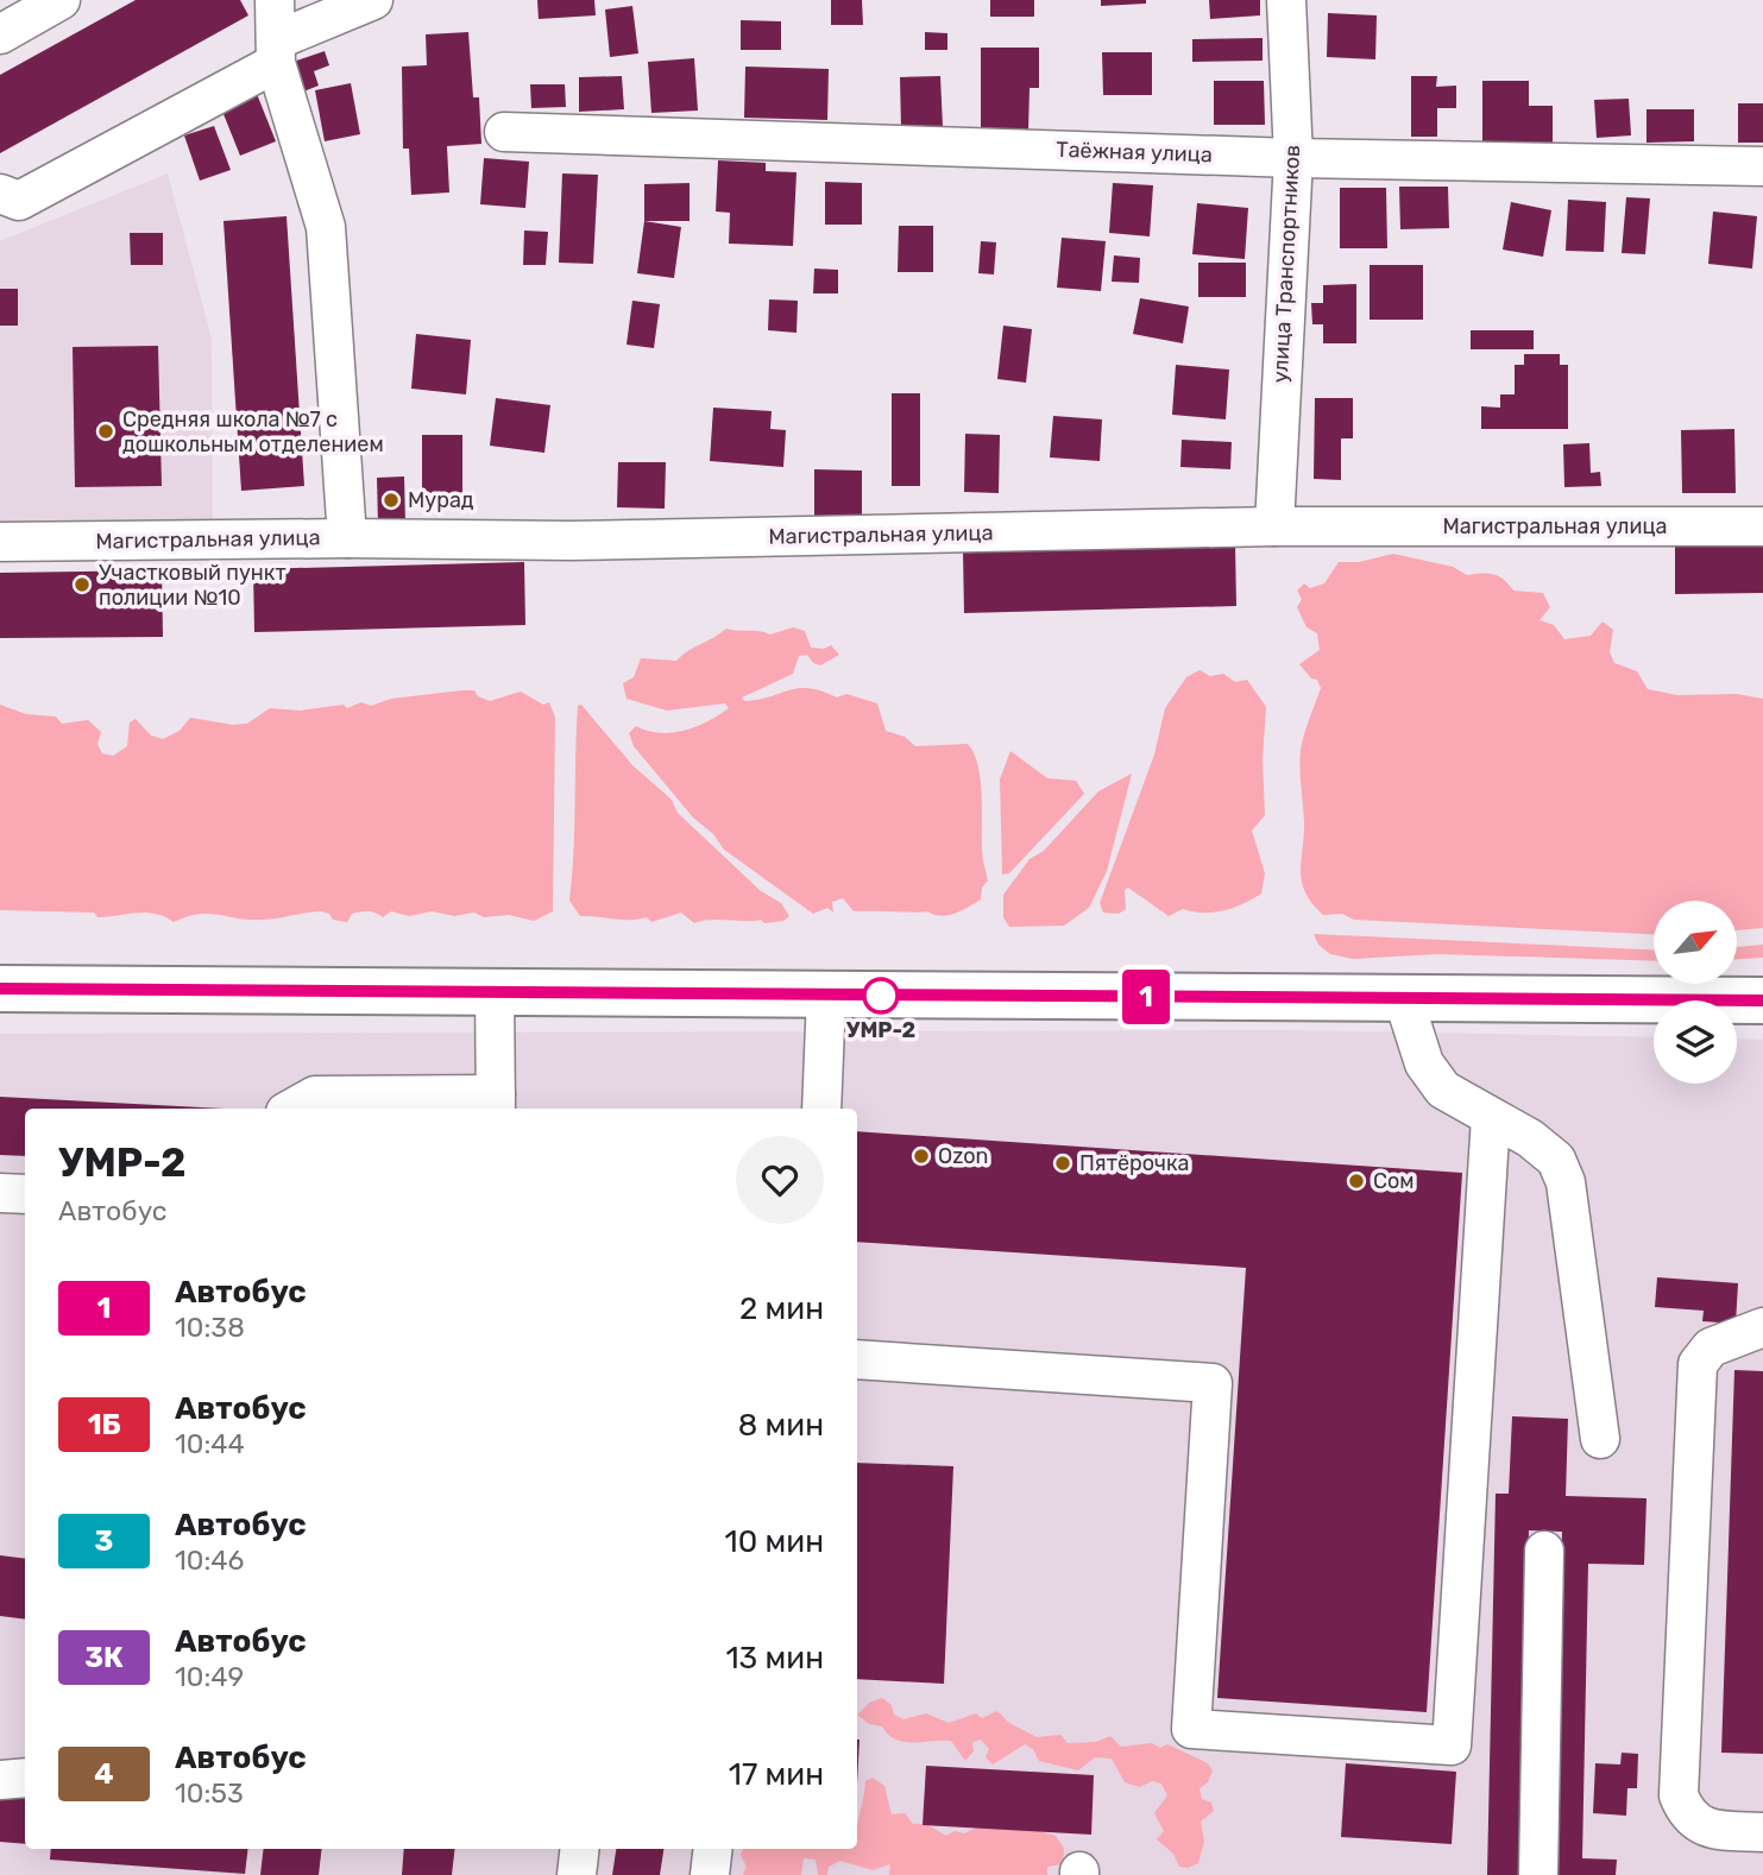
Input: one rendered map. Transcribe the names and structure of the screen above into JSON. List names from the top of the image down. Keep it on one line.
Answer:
{"streets":{"street":["Таёжная улица","улица Транспортников","Магистральная улица"]},"crossings":[["Таёжная улица","улица Транспортников"],["улица Транспортников","Магистральная улица"]],"places":["Средняя школа №7 с дошкольным отделением","Мурад","Участковый пункт полиции №10","УМР-2","Ozon","Пятёрочка","Сом"],"lines":["bus line 1"],"north":"top right","page":{"on_map":"1","heading":["УМР-2","Автобус"],"list":[{"mark":"1","name":"Автобус","note":"10:38","value":"2 мин"},{"mark":"1Б","name":"Автобус","note":"10:44","value":"8 мин"},{"mark":"3","name":"Автобус","note":"10:46","value":"10 мин"},{"mark":"3К","name":"Автобус","note":"10:49","value":"13 мин"},{"mark":"4","name":"Автобус","note":"10:53","value":"17 мин"}]}}
